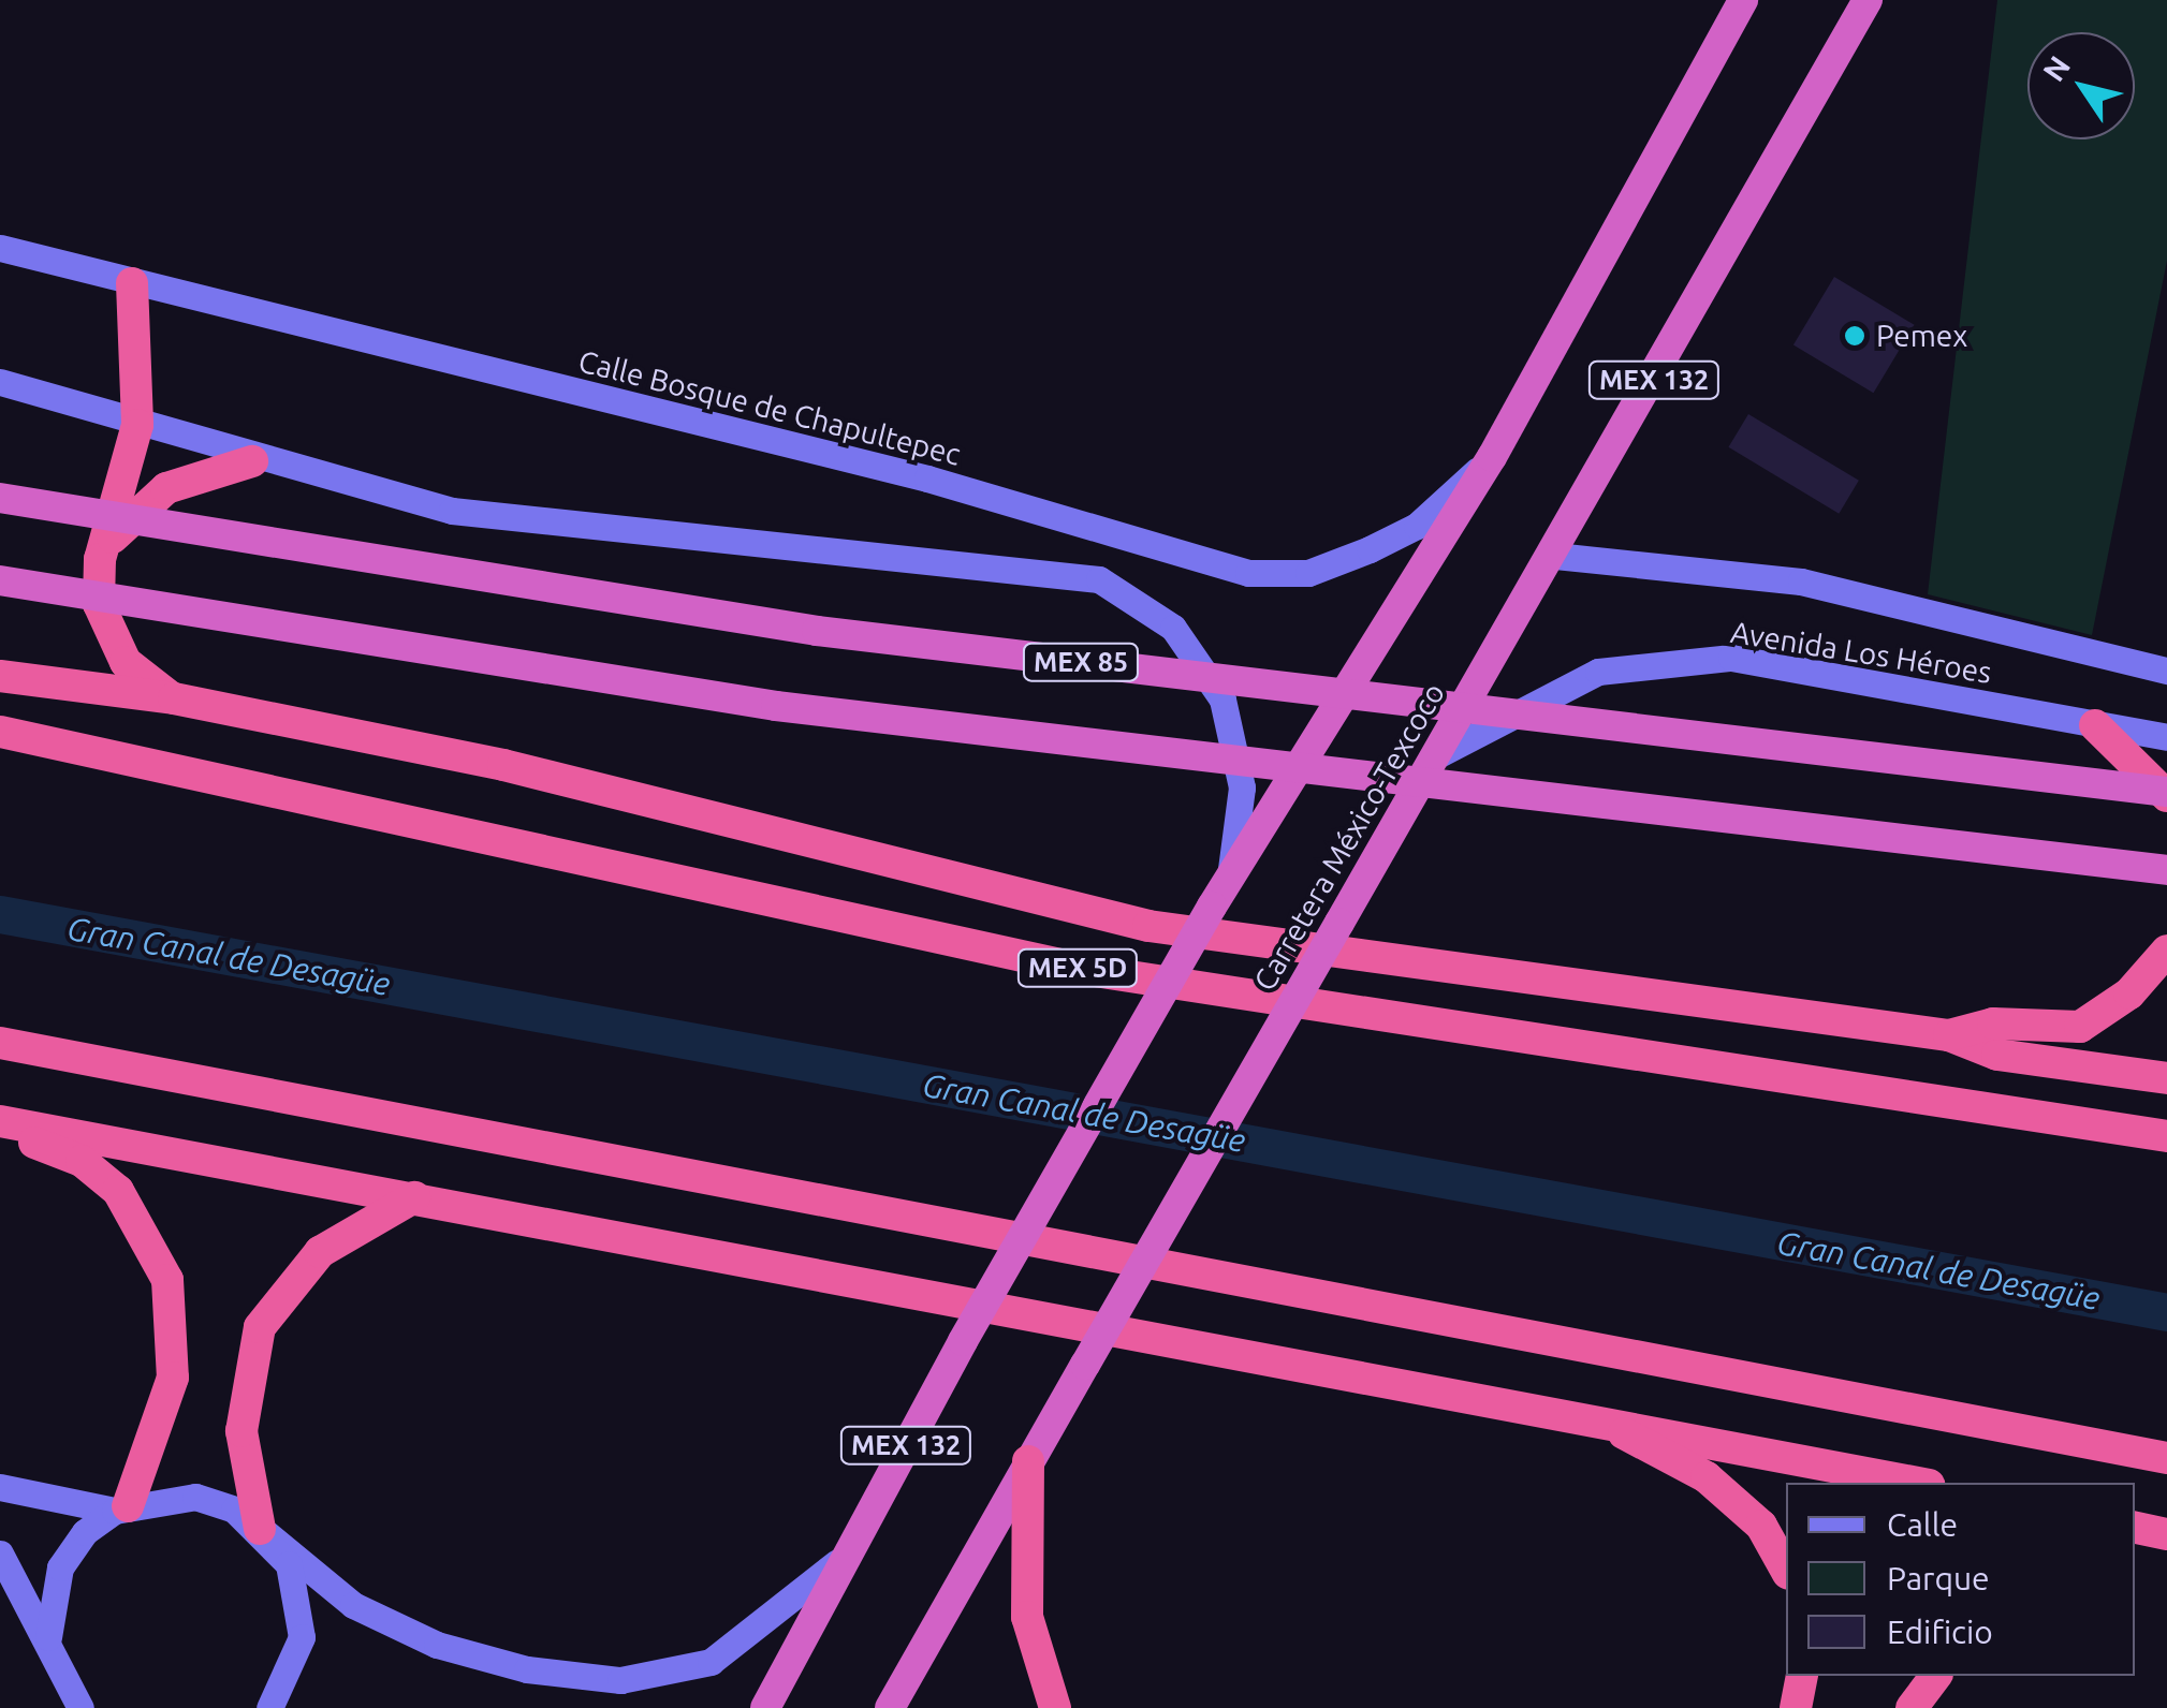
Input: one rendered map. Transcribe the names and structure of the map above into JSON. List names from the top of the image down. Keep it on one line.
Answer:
{"streets":{"highway":["MEX 132","MEX 85","Carretera México-Texcoco","MEX 5D"],"main road":["Calle Bosque de Chapultepec","Avenida Los Héroes"]},"crossings":[["MEX 132","Calle Bosque de Chapultepec"],["Avenida Los Héroes","Carretera México-Texcoco"]],"water":["Gran Canal de Desagüe"],"places":["Pemex"],"legend":["Calle","Parque","Edificio"],"north":"top left"}
